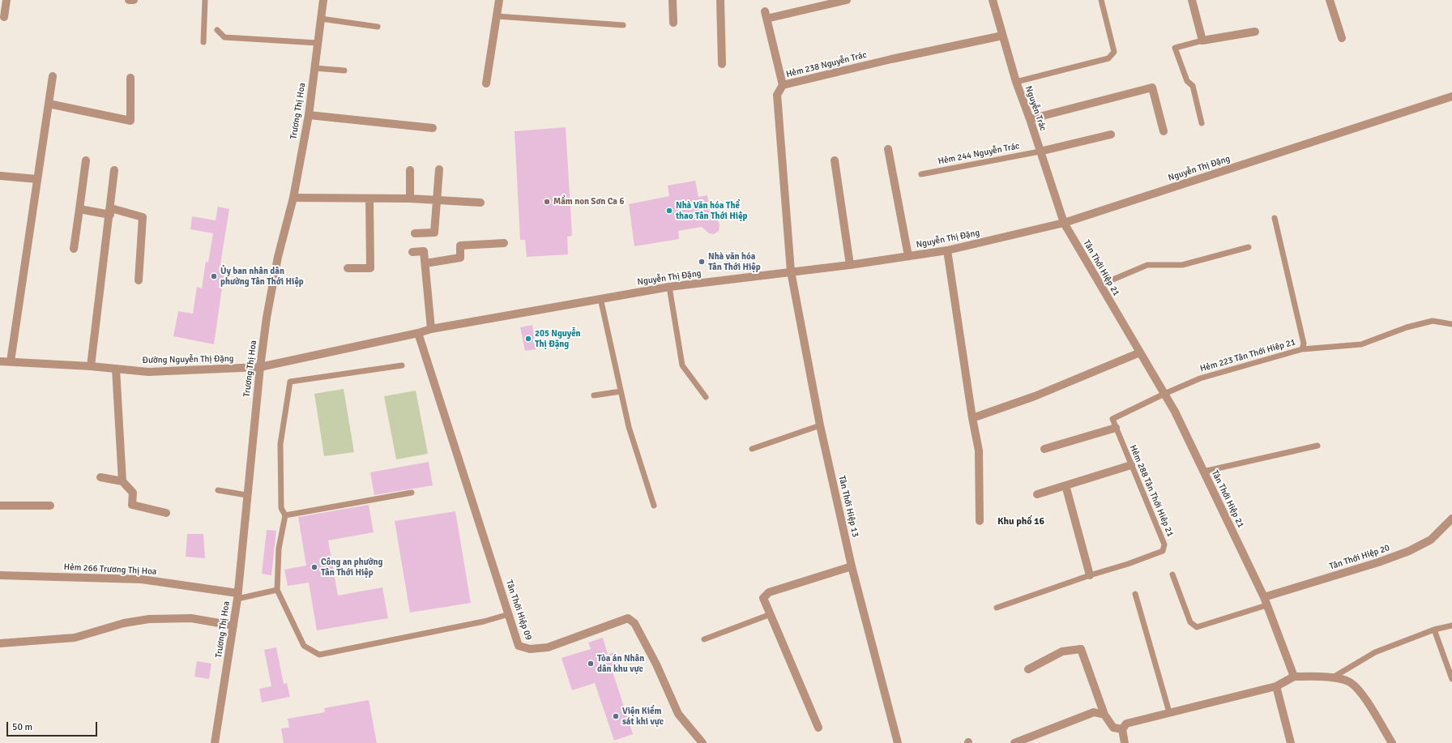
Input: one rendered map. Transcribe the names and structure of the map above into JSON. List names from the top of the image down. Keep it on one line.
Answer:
{"streets":{"street":["Hẻm 238 Nguyễn Trác","Nguyễn Trác","Trương Thị Hoa","Nguyễn Thị Đặng","Tân Thới Hiệp 21","Đường Nguyễn Thị Đặng","Tân Thới Hiệp 13","Tân Thới Hiệp 20","Hẻm 266 Trương Thị Hoa","Tân Thới Hiệp 09"],"lane":["Hẻm 244 Nguyễn Trác","Hẻm 223 Tân Thới Hiêp 21","Hẻm 288 Tân Thới Hiêp 21"]},"crossings":[["Hẻm 238 Nguyễn Trác","Nguyễn Trác"],["Hẻm 238 Nguyễn Trác","Nguyễn Thị Đặng"],["Hẻm 238 Nguyễn Trác","Tân Thới Hiệp 13"],["Nguyễn Trác","Hẻm 244 Nguyễn Trác"],["Nguyễn Trác","Nguyễn Thị Đặng"],["Nguyễn Trác","Tân Thới Hiệp 21"],["Trương Thị Hoa","Đường Nguyễn Thị Đặng"],["Trương Thị Hoa","Hẻm 266 Trương Thị Hoa"],["Nguyễn Thị Đặng","Tân Thới Hiệp 21"],["Nguyễn Thị Đặng","Đường Nguyễn Thị Đặng"],["Nguyễn Thị Đặng","Tân Thới Hiệp 13"],["Tân Thới Hiệp 21","Hẻm 223 Tân Thới Hiêp 21"],["Tân Thới Hiệp 21","Tân Thới Hiệp 20"],["Đường Nguyễn Thị Đặng","Tân Thới Hiệp 09"]],"districts":["Khu phố 16"],"places":["Mầm non Sơn Ca 6","Nhà Văn hóa Thể thao Tân Thới Hiệp","Nhà văn hóa Tân Thới Hiệp","Ủy ban nhân dân phường Tân Thới Hiệp","205 Nguyễn Thị Đặng","Công an phường Tân Thới Hiệp","Tòa án Nhân dân khu vực","Viện Kiểm sát khi vực"],"scale_bar":"50 m"}
